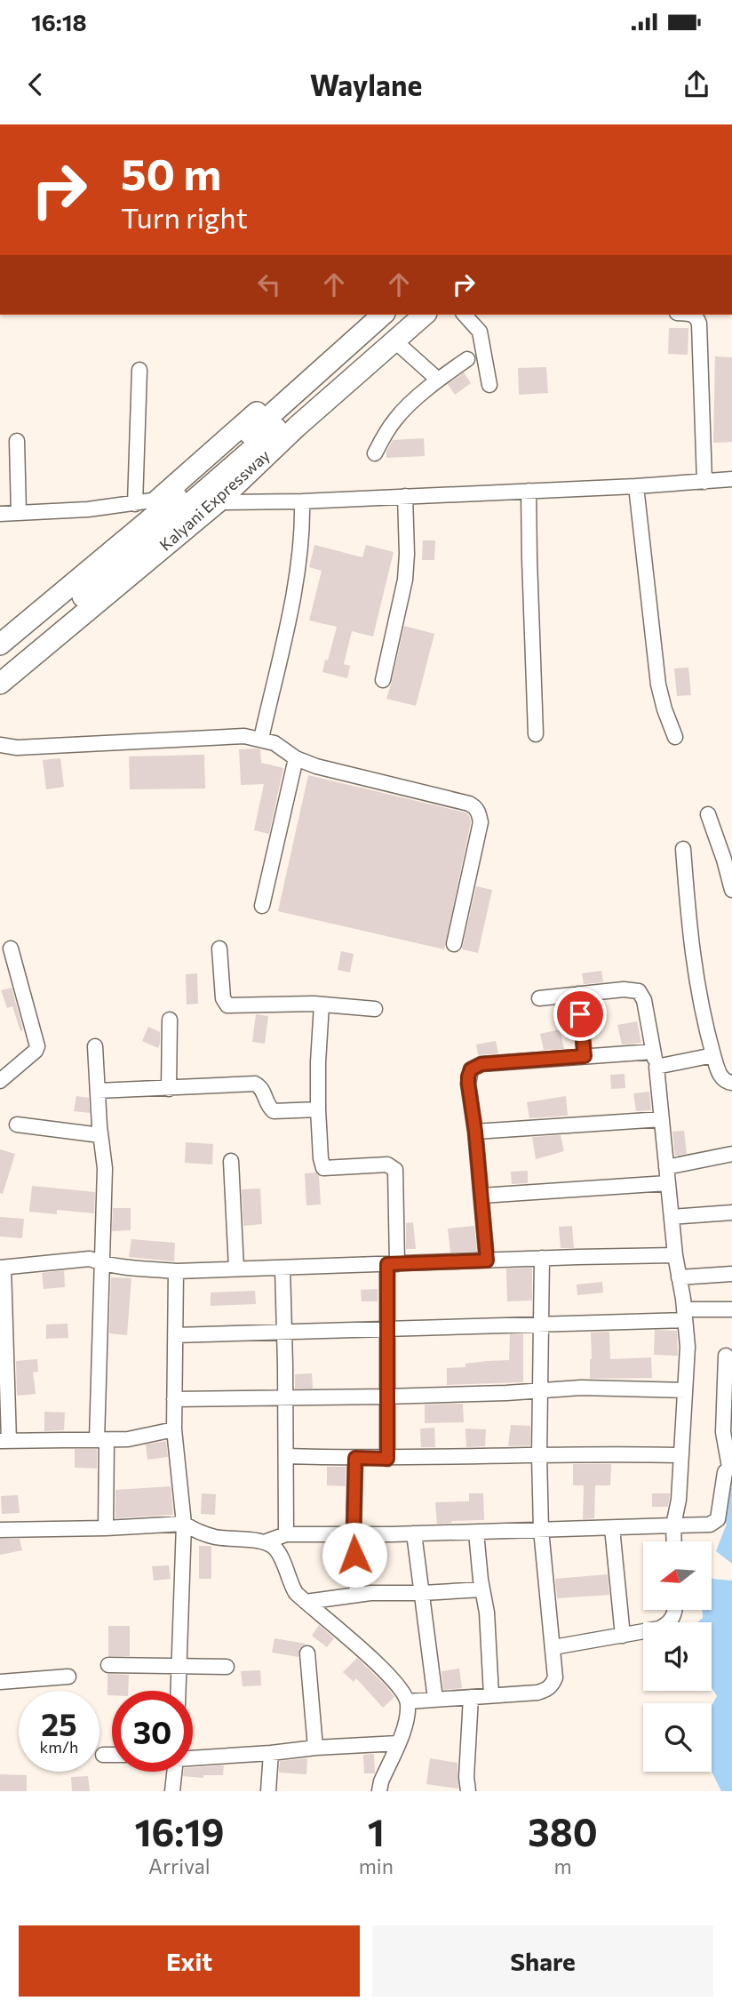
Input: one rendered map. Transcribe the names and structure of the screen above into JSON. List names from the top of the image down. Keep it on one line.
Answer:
{"streets":{"highway":["Kalyani Expressway"]},"north":"left","page":{"status":"16:18","header":"Waylane","turn":["50 m","Turn right"],"speed":"25 km/h","limit":"30","eta":["16:19","Arrival","1","min","380","m"],"buttons":["Exit","Share"]}}
